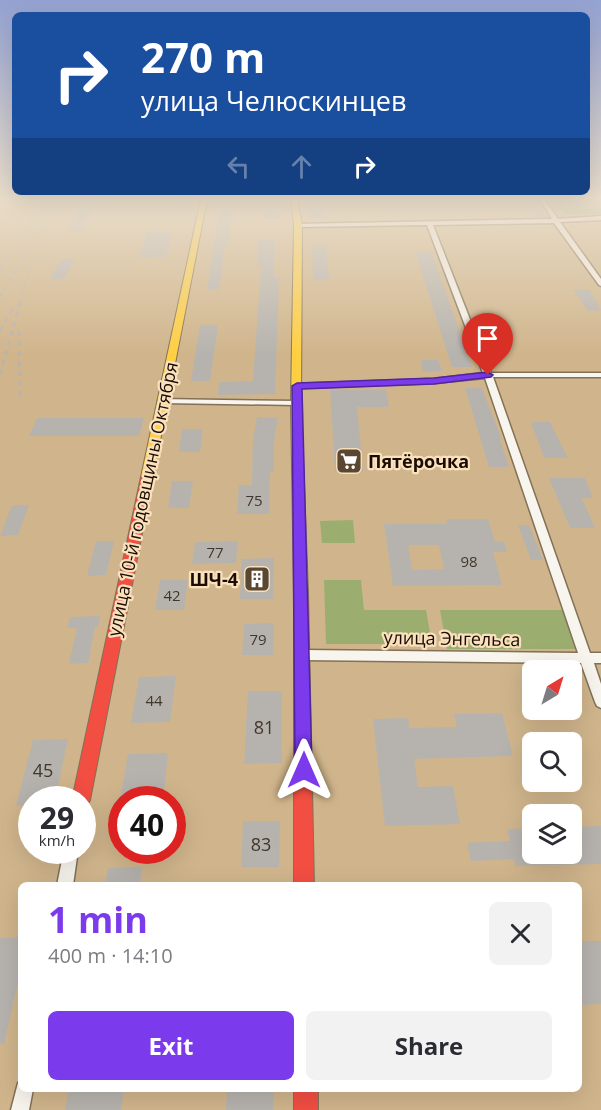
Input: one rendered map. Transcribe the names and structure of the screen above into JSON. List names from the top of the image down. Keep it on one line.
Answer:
{"streets":{"street":["улица 10-й годовщины Октября","улица Энгельса"]},"places":{"supermarket":["Пятёрочка"],"building":["ШЧ-4"]},"house_numbers":["75","77","98","42","79","44","81","45","83"],"north":"top right","page":{"turn":["270 m","улица Челюскинцев"],"speed":"29 km/h","limit":"40","heading":["1 min","400 m · 14:10"],"buttons":["Exit","Share"]}}
